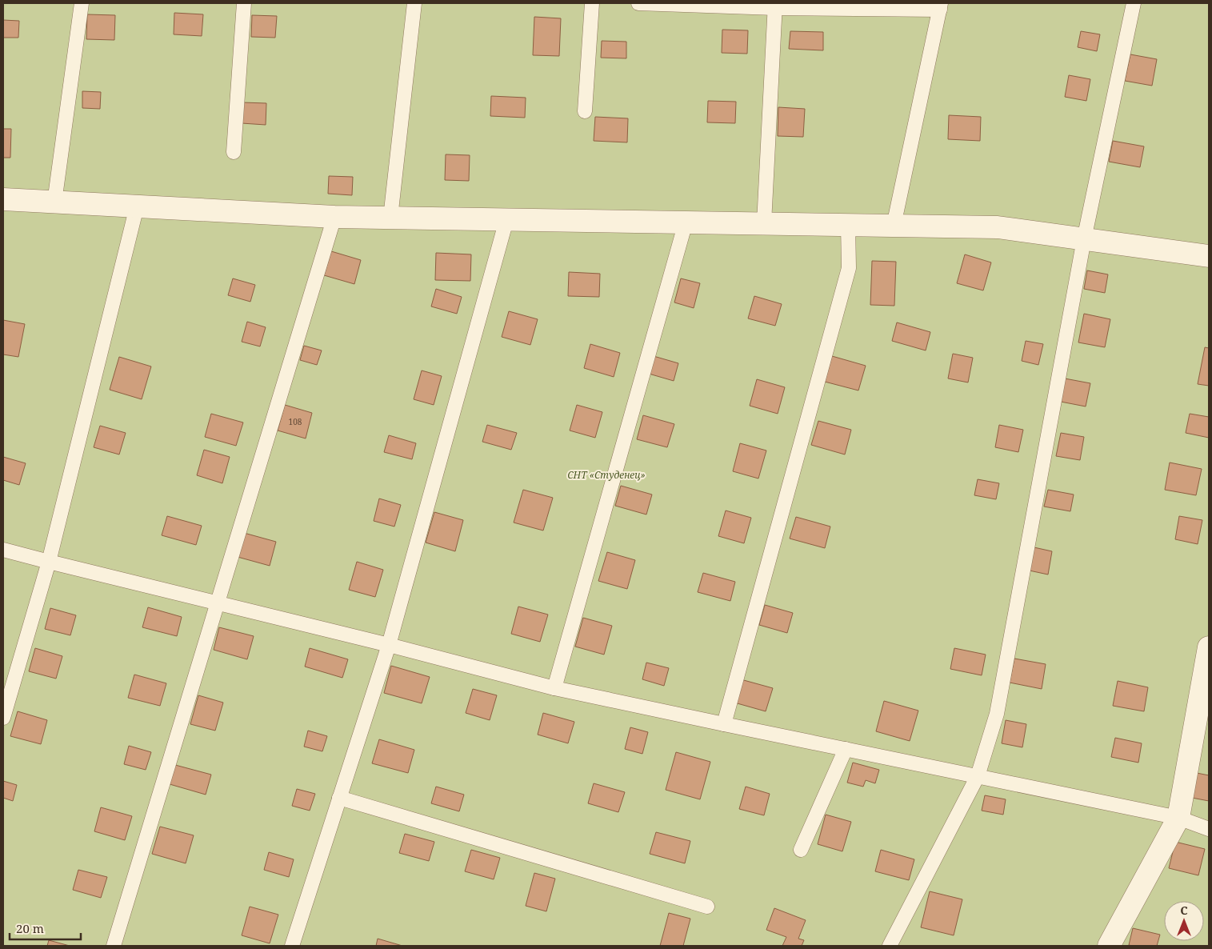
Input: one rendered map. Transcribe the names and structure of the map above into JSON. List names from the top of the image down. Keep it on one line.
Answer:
{"parks":["СНТ «Студенец»"],"house_numbers":["108"],"scale_bar":"20 m","north":"top"}
